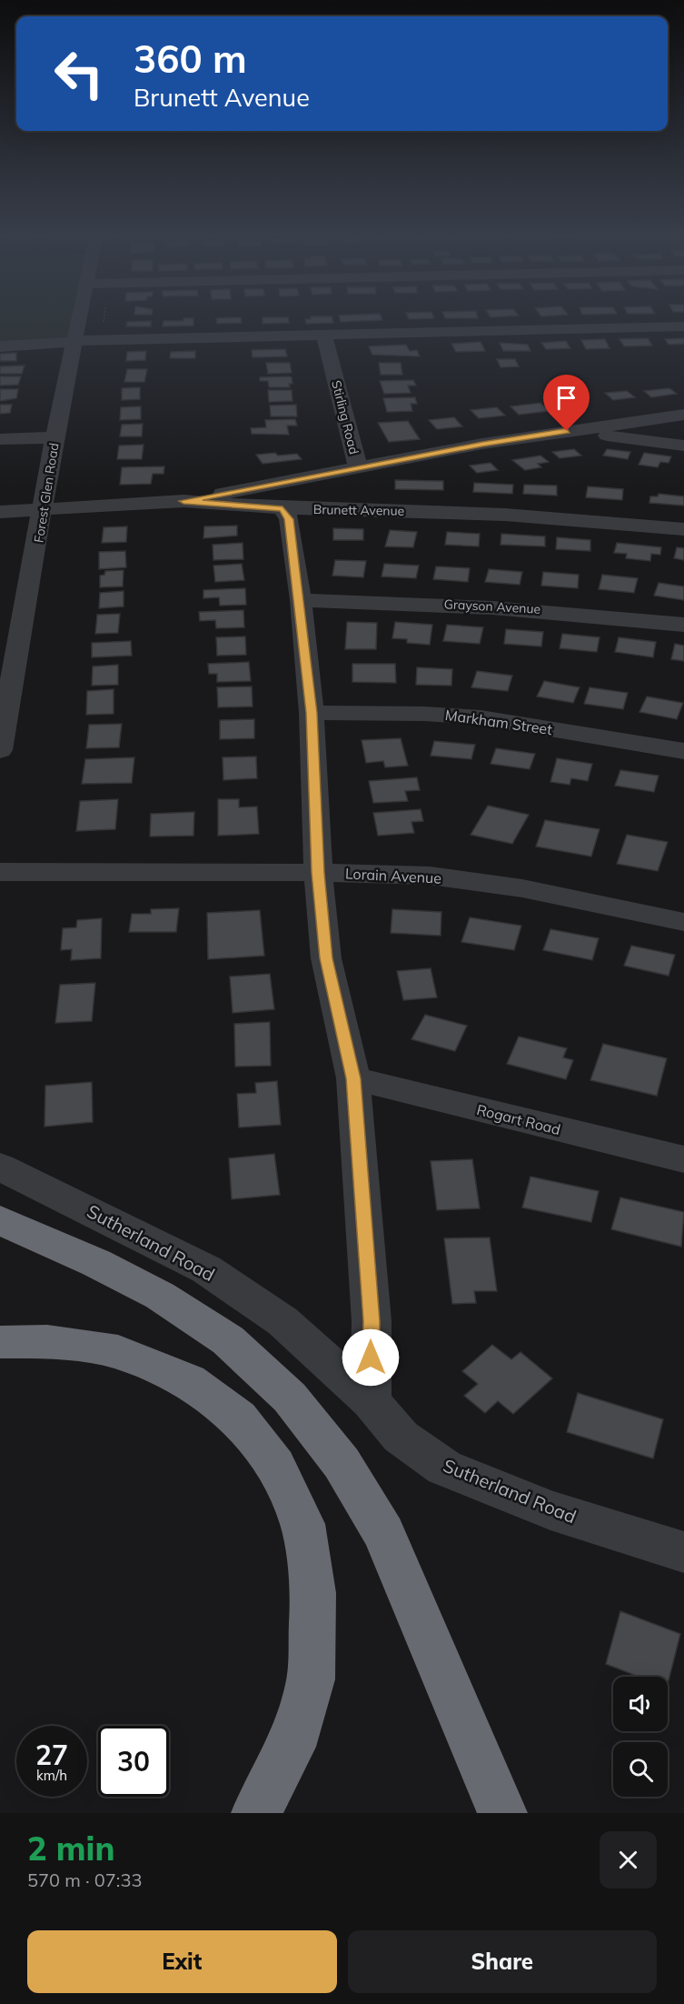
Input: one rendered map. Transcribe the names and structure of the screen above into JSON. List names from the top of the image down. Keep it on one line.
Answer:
{"streets":{"street":["Stirling Road","Forest Glen Road","Brunett Avenue","Grayson Avenue","Markham Street","Lorain Avenue","Rogart Road","Sutherland Road"]},"crossings":[["Forest Glen Road","Brunett Avenue"]],"page":{"turn":["360 m","Brunett Avenue"],"speed":"27 km/h","limit":"30","heading":["2 min","570 m · 07:33"],"buttons":["Exit","Share"]}}
